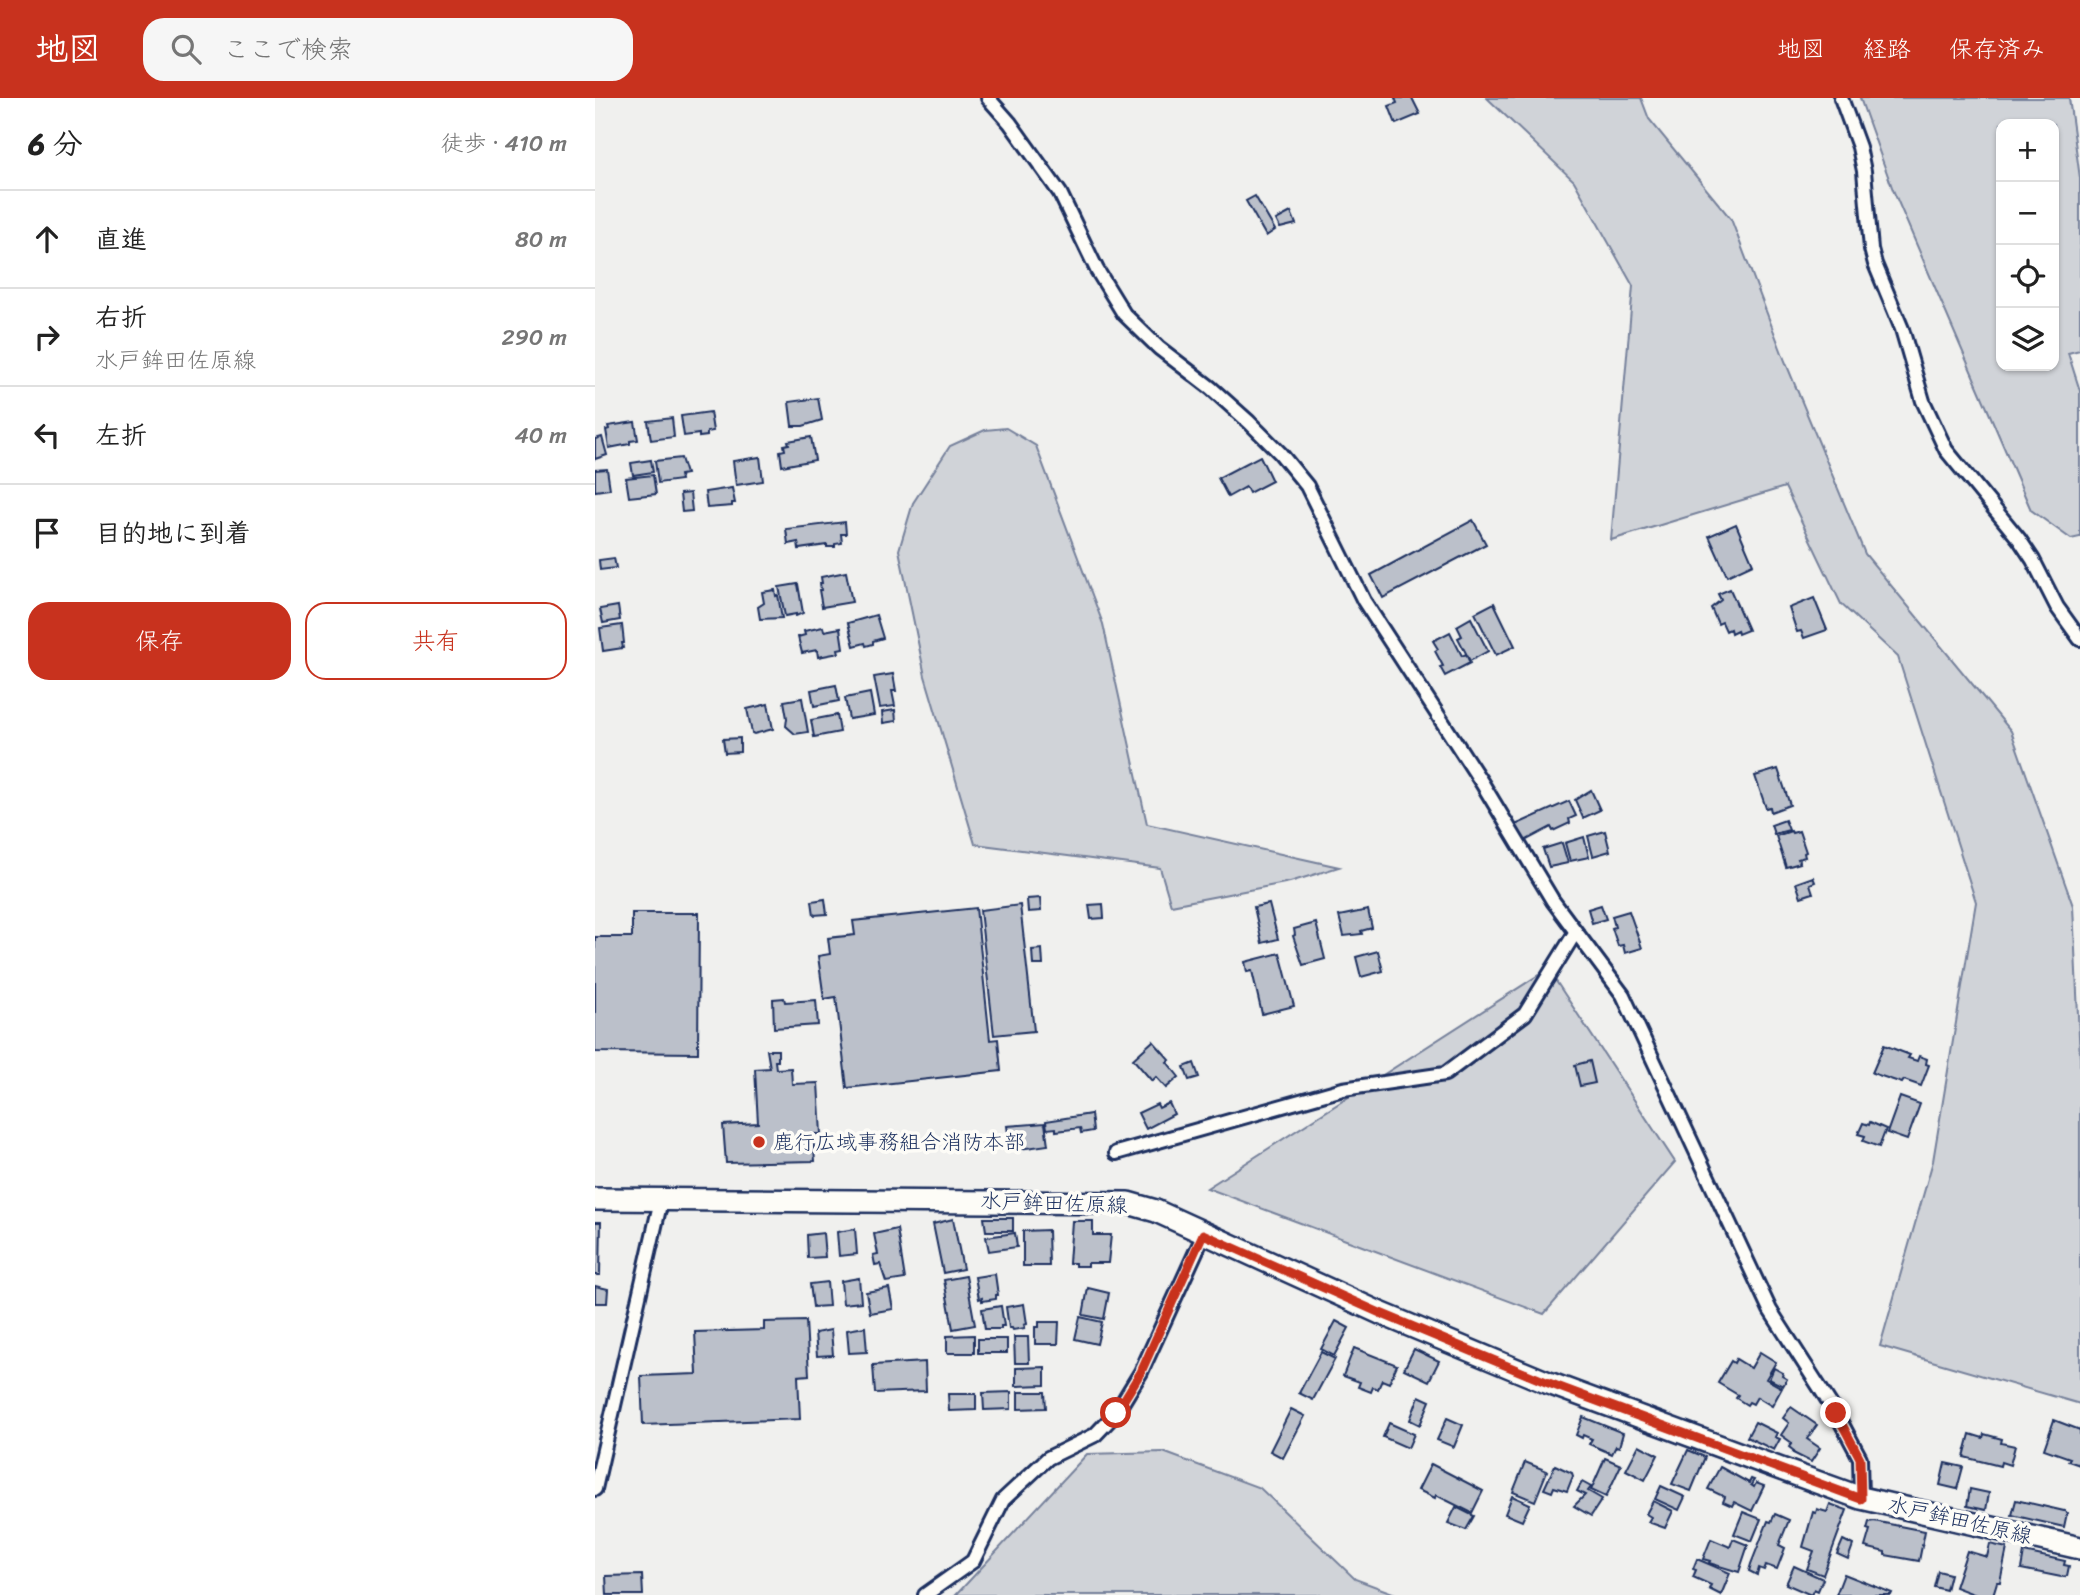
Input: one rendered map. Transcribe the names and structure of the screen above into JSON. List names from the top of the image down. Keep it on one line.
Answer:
{"streets":{"main road":["水戸鉾田佐原線"]},"places":["鹿行広域事務組合消防本部"],"page":{"header":"地図","search":"ここで検索","nav":["地図","経路","保存済み"],"heading":["6 分","徒歩 · 410 m"],"map_buttons":["+","−"],"list":[["直進","80 m"],["右折","水戸鉾田佐原線","290 m"],["左折","40 m"],"目的地に到着"],"buttons":["保存","共有"]}}
